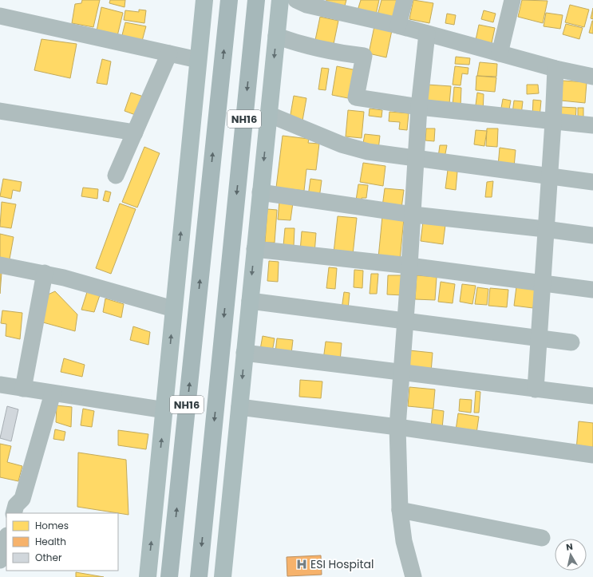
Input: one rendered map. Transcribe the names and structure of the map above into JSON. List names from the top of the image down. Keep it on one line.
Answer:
{"streets":{"highway":["NH16"]},"places":{"hospital":["ESI Hospital"]},"legend":["Homes","Health","Other"],"north":"top"}
